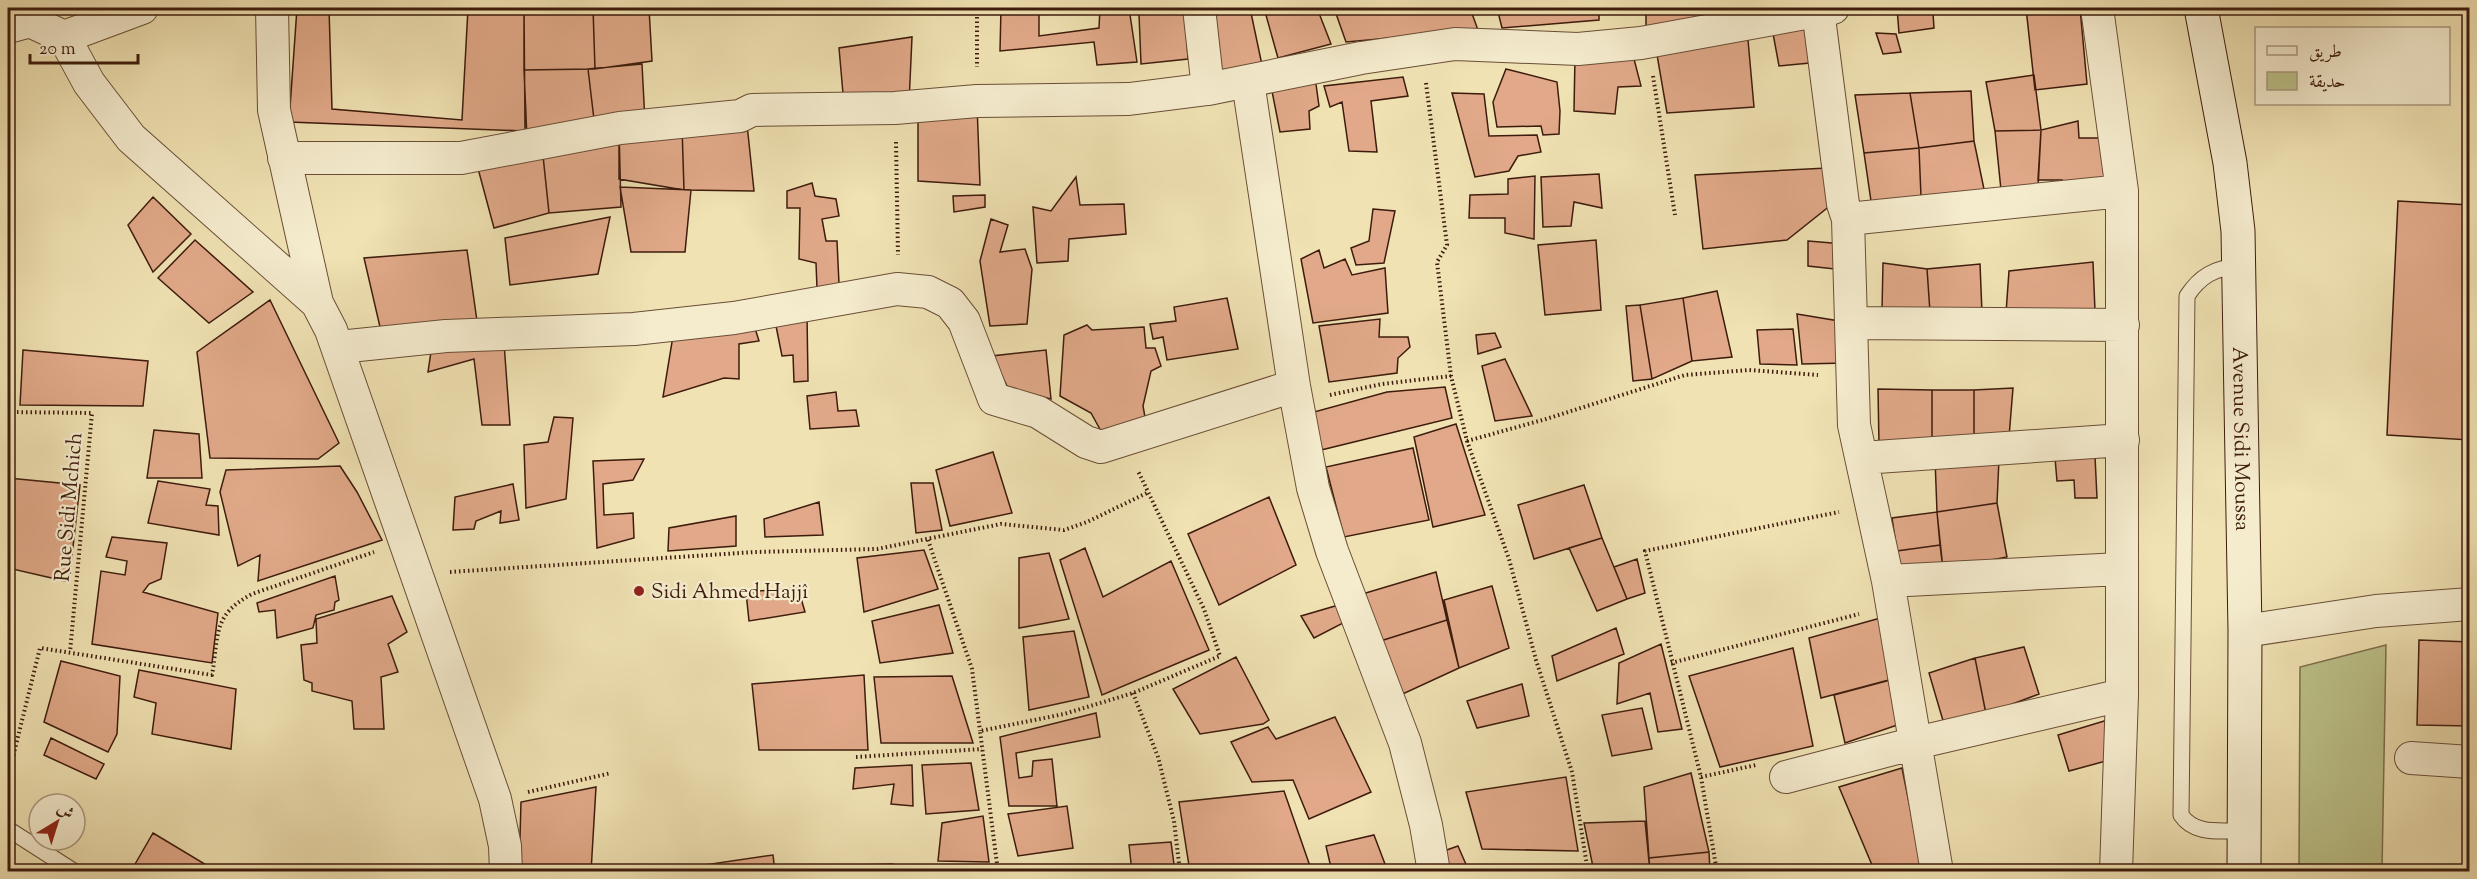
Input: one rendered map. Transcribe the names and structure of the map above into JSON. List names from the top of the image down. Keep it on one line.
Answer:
{"streets":{"street":["Avenue Sidi Moussa"],"path":["Rue Sidi Mchich"]},"places":["Sidi Ahmed Hajjî"],"legend":["طريق","حديقة"],"scale_bar":"20 m","north":"top right"}
